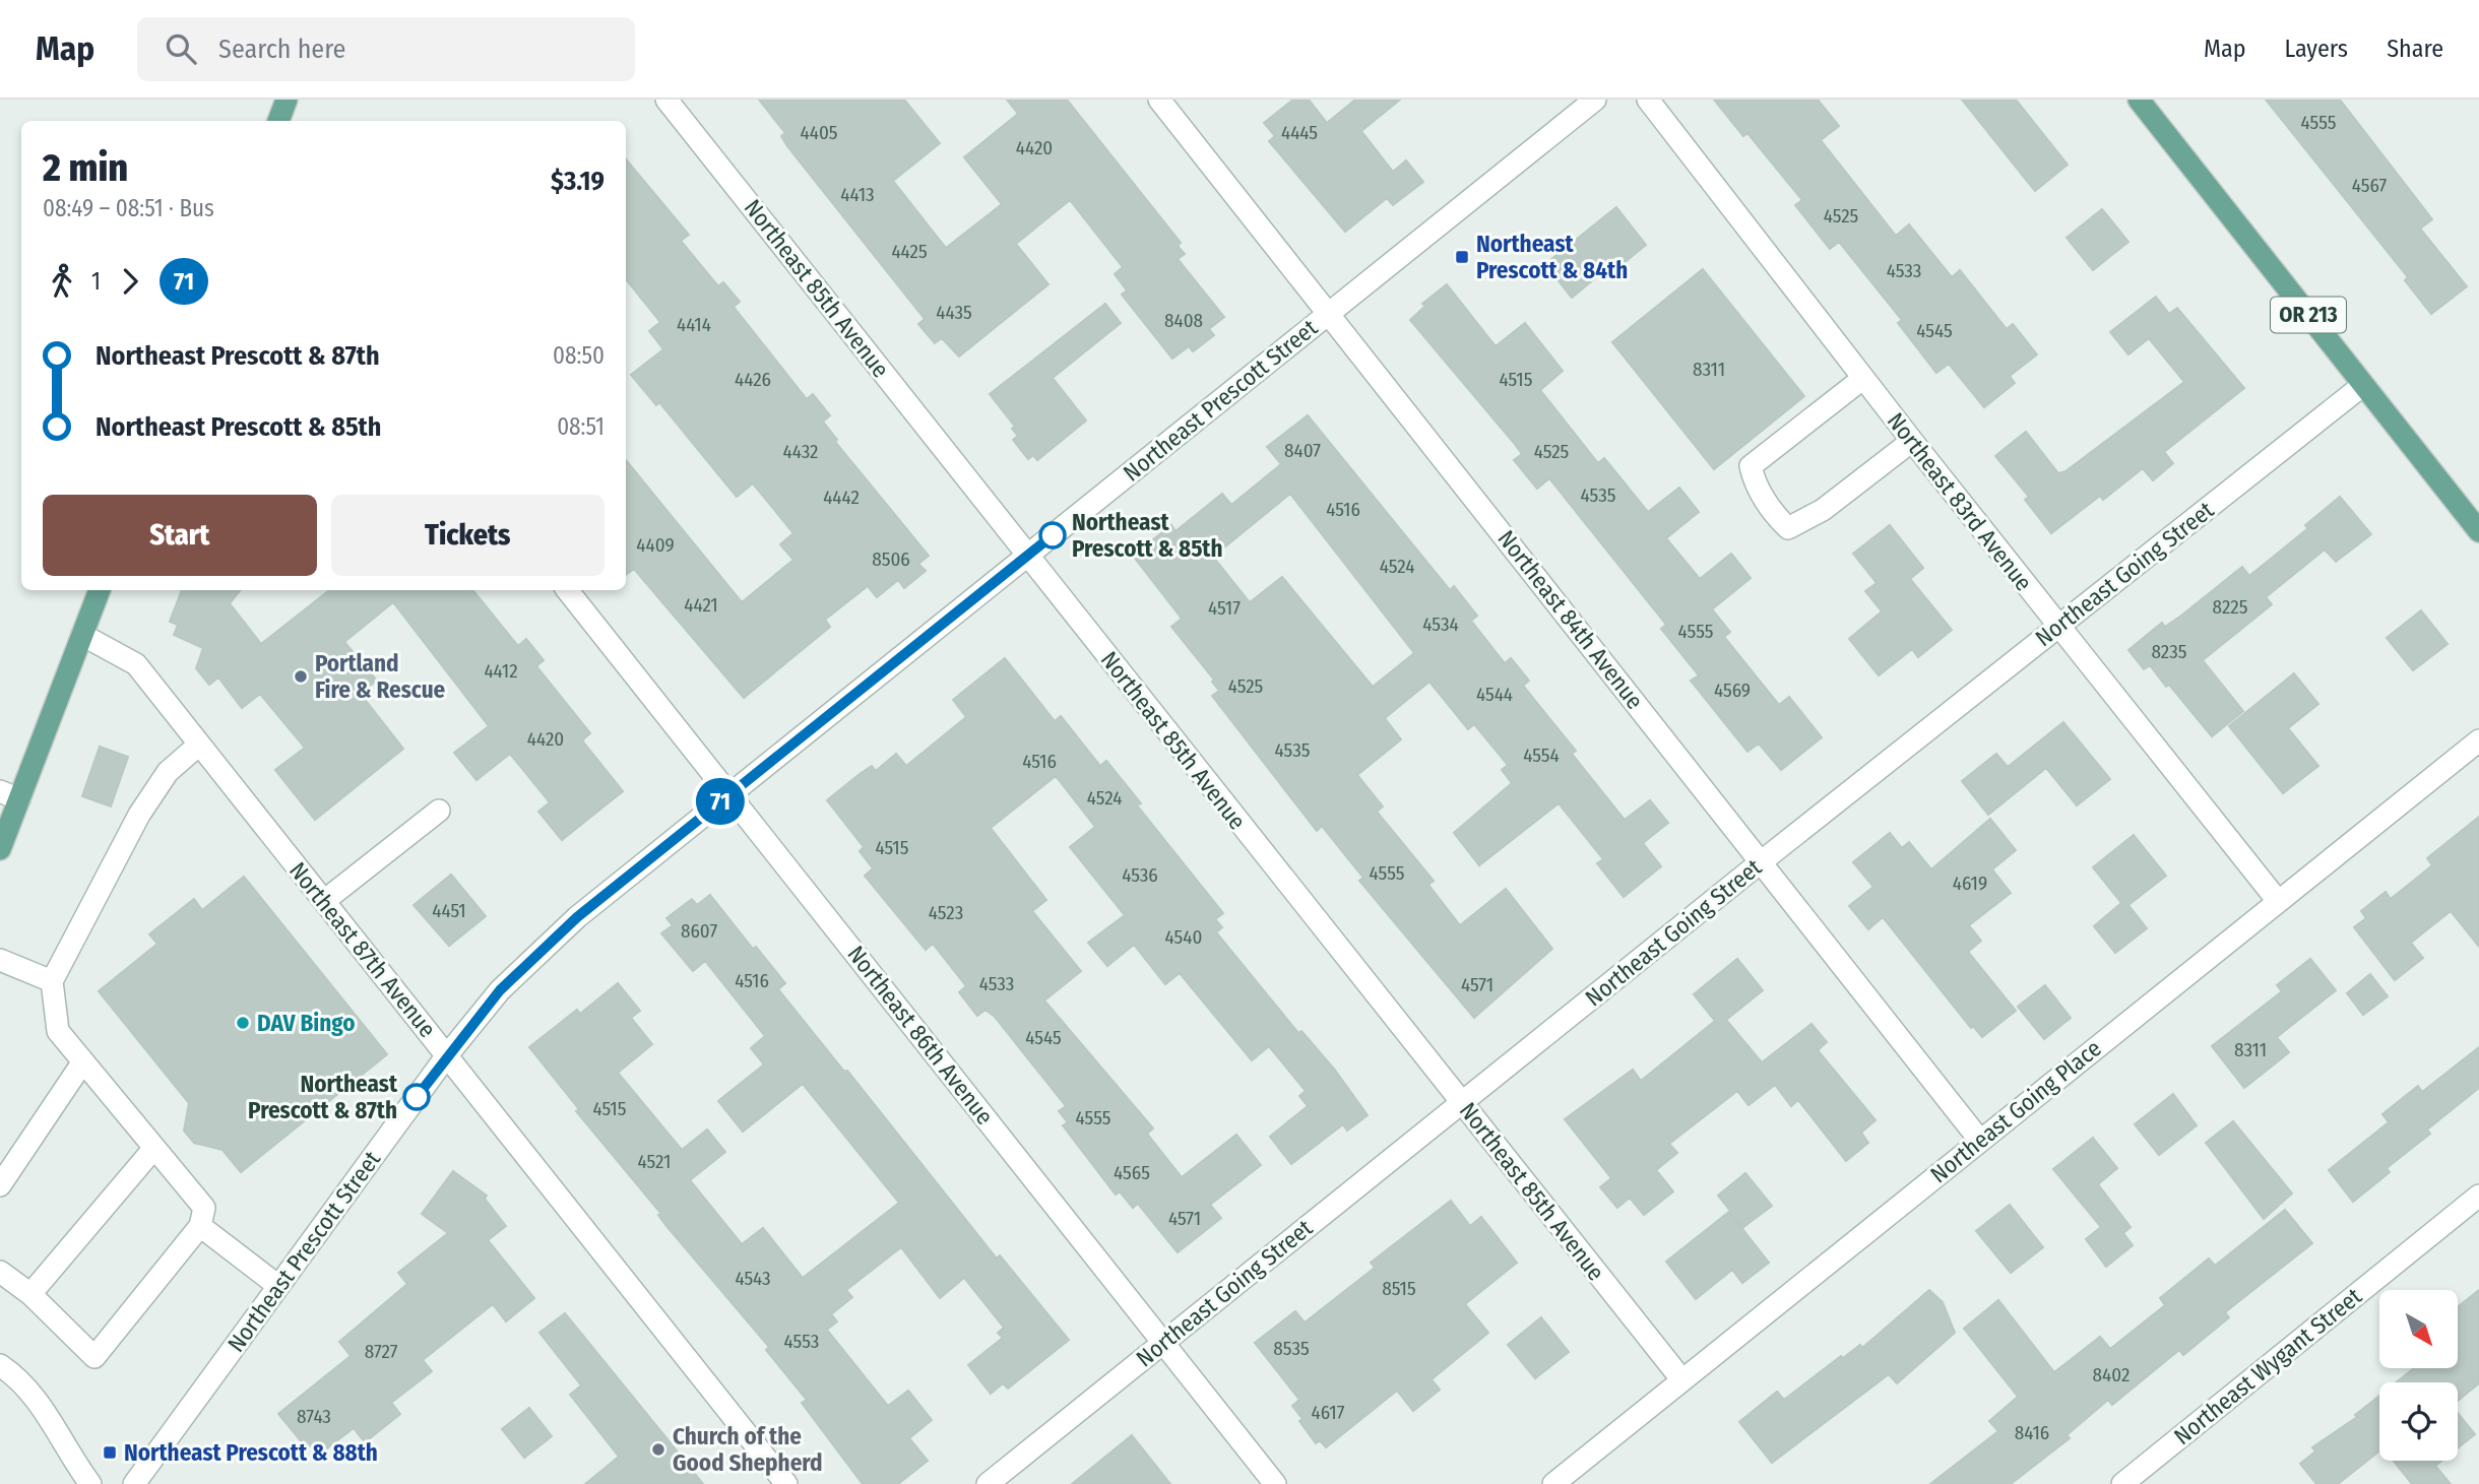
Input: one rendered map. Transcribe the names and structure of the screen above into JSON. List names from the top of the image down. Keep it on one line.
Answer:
{"streets":{"main road":["OR 213"],"street":["Northeast 85th Avenue","Northeast Prescott Street","Northeast 83rd Avenue","Northeast Going Street","Northeast 84th Avenue","Northeast 87th Avenue","Northeast 86th Avenue","Northeast Going Place","Northeast Wygant Street"]},"crossings":[["Northeast 85th Avenue","Northeast Prescott Street"],["Northeast 85th Avenue","Northeast Going Street"],["Northeast 85th Avenue","Northeast Going Place"],["OR 213","Northeast Going Street"],["Northeast Prescott Street","Northeast 84th Avenue"],["Northeast Prescott Street","Northeast 87th Avenue"],["Northeast Prescott Street","Northeast 86th Avenue"],["Northeast 83rd Avenue","Northeast Going Street"],["Northeast 83rd Avenue","Northeast Going Place"],["Northeast Going Street","Northeast 84th Avenue"],["Northeast Going Street","Northeast 86th Avenue"],["Northeast 84th Avenue","Northeast Going Place"]],"places":{"transit":["Northeast Prescott & 84th","Northeast Prescott & 88th"],"other":["Northeast Prescott & 85th","Portland Fire & Rescue","DAV Bingo","Northeast Prescott & 87th","Church of the Good Shepherd"]},"lines":["bus line 71"],"house_numbers":["4555","4405","4445","4420","4567","4413","4525","4425","4533","4435","8408","4414","4545","8311","4426","4515","8407","4432","4525","4535","4442","4516","4409","8506","4524","4421","8225","4517","4534","4555","8235","4412","4525","4569","4544","4420","4535","4554","4516","4524","4515","4555","4536","4619","4451","4523","8607","4540","4516","4533","4571","4545","8311","4515","4555","4521","4565","4571","4543","8515","4553","8535","8727","8402","4617","8743","8416"],"north":"bottom right","page":{"header":"Map","search":"Search here","nav":["Map","Layers","Share"],"on_map":"71","heading":["2 min","08:49 – 08:51 · Bus","$3.19"],"legs":["1","71"],"list":[{"name":"Northeast Prescott & 87th","value":"08:50"},{"name":"Northeast Prescott & 85th","value":"08:51"}],"buttons":["Start","Tickets"]}}
